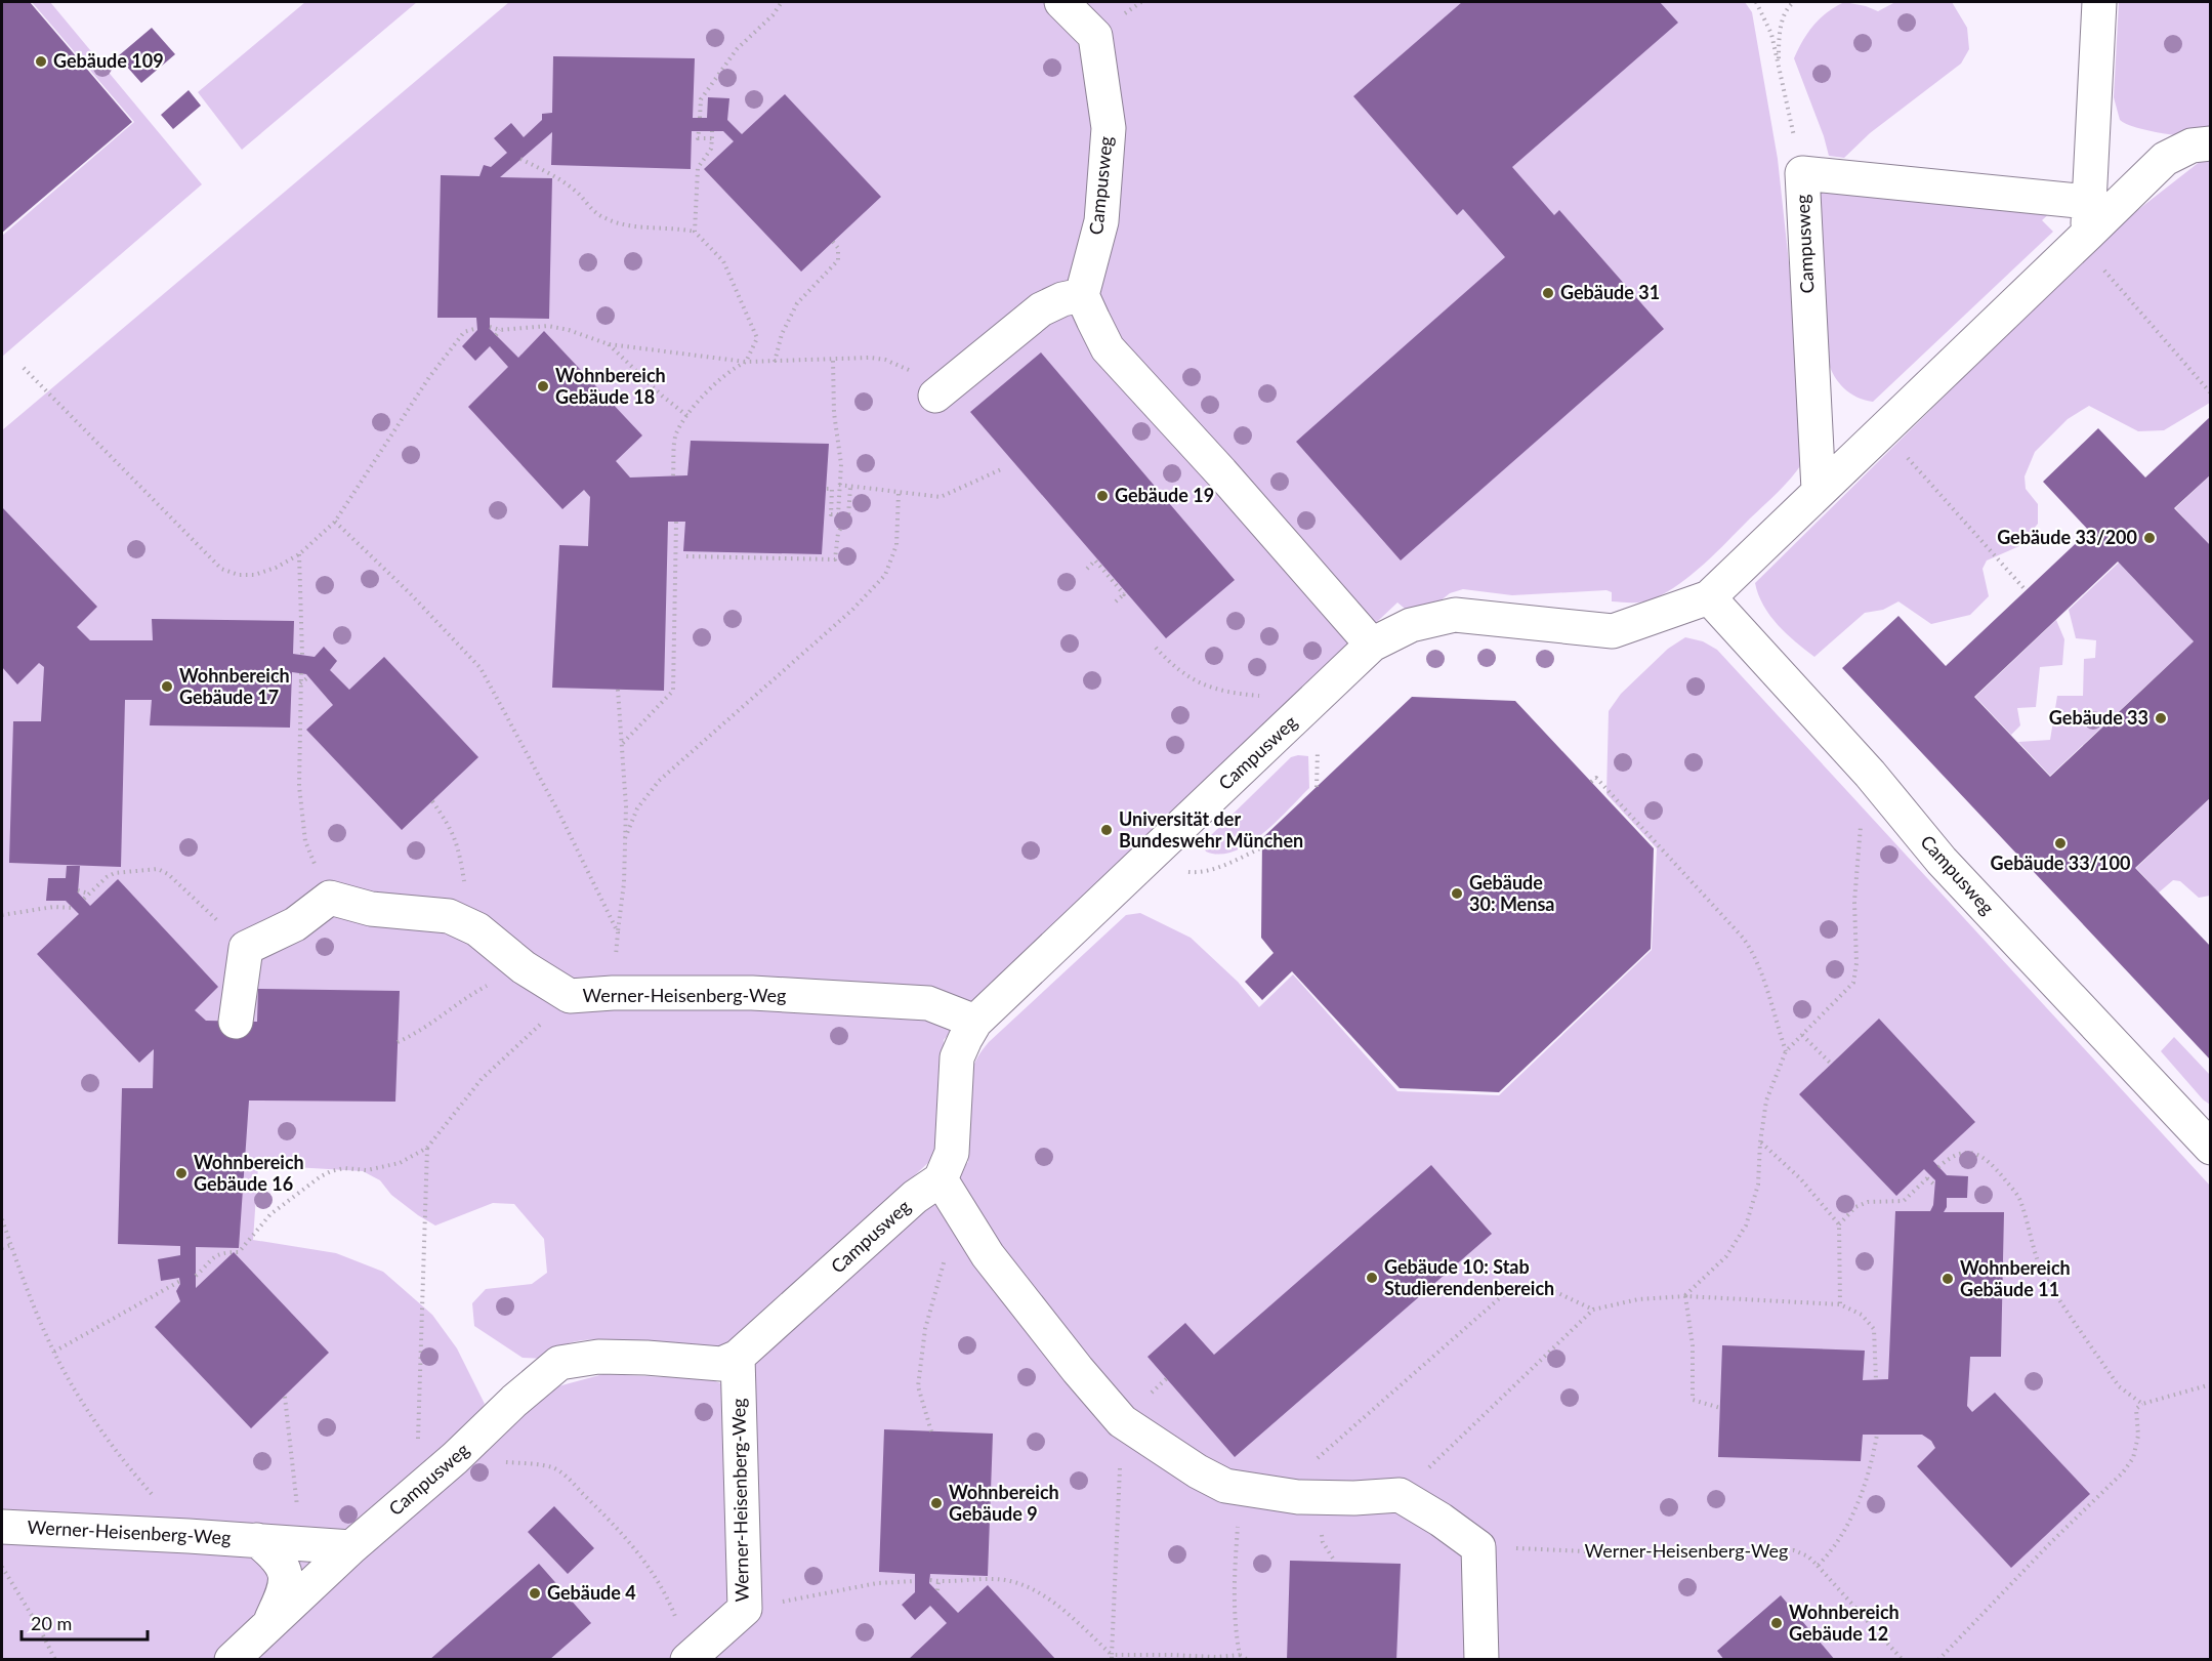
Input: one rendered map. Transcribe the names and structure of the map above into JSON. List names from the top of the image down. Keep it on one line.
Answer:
{"streets":{"street":["Campusweg","Werner-Heisenberg-Weg"]},"crossings":[["Campusweg","Werner-Heisenberg-Weg"]],"places":["Gebäude 109","Gebäude 31","Wohnbereich Gebäude 18","Gebäude 19","Gebäude 33/200","Wohnbereich Gebäude 17","Gebäude 33","Universität der Bundeswehr München","Gebäude 33/100","Gebäude 30: Mensa","Wohnbereich Gebäude 16","Gebäude 10: Stab Studierendenbereich","Wohnbereich Gebäude 11","Wohnbereich Gebäude 9","Gebäude 4","Wohnbereich Gebäude 12"],"scale_bar":"20 m"}
